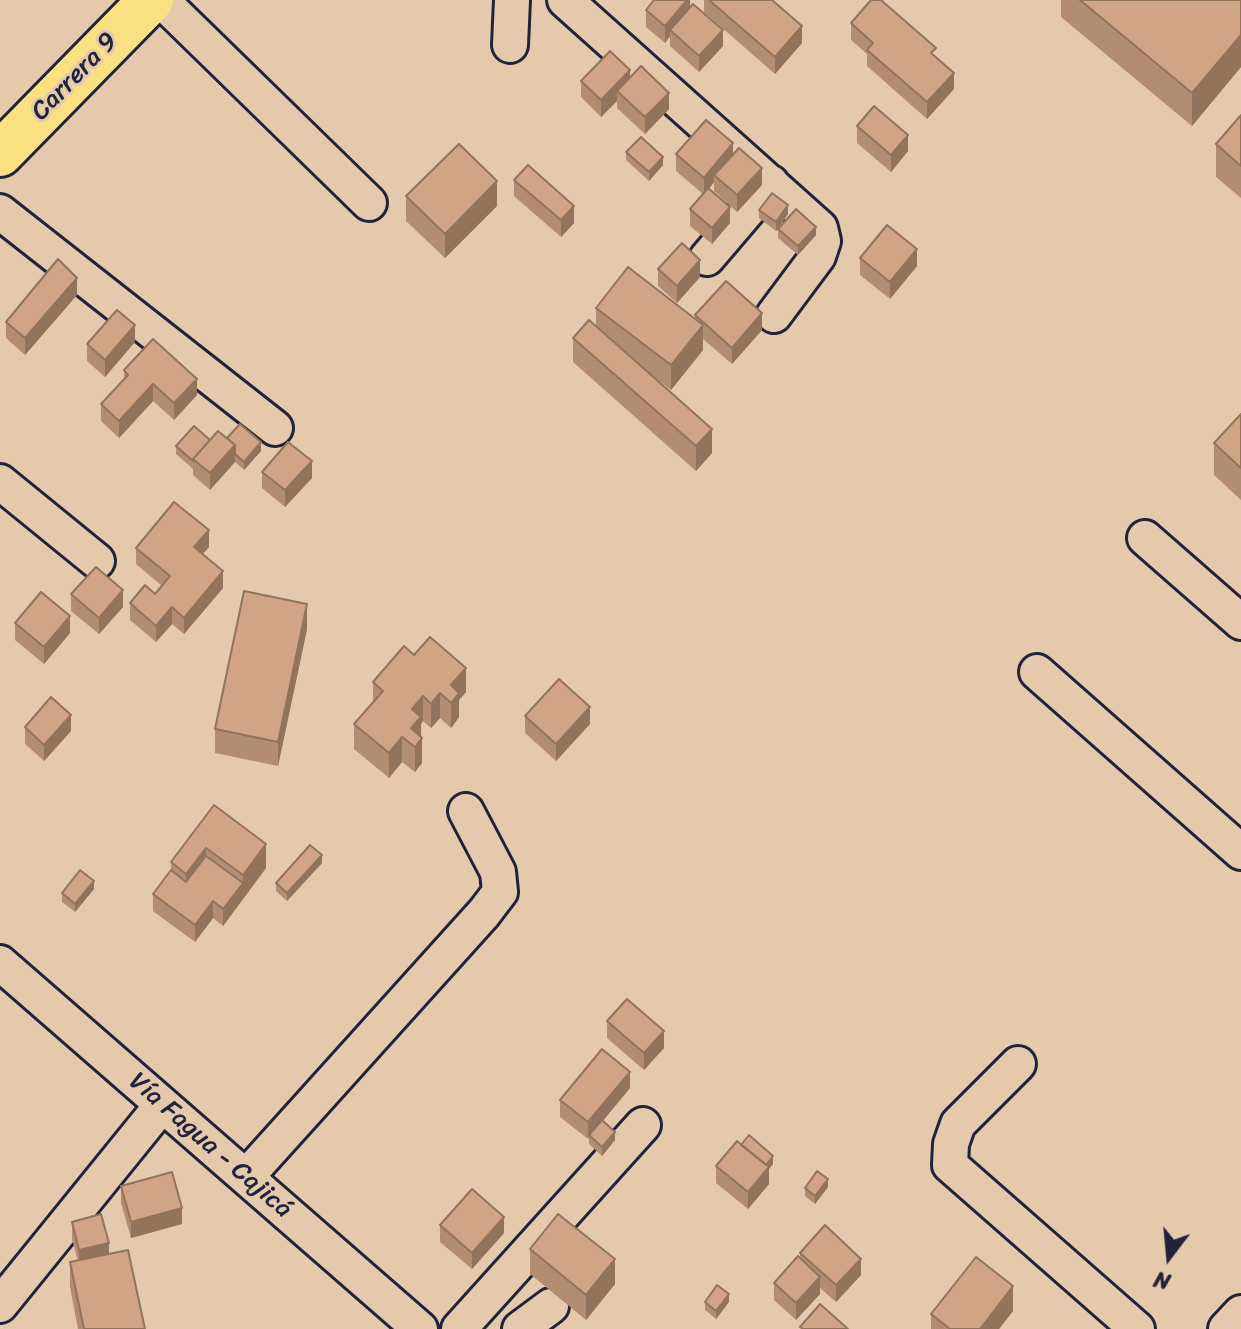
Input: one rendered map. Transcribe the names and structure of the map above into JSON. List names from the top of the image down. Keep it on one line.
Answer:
{"streets":{"main road":["Carrera 9"],"street":["Vía Fagua - Cajicá"]},"north":"bottom"}
